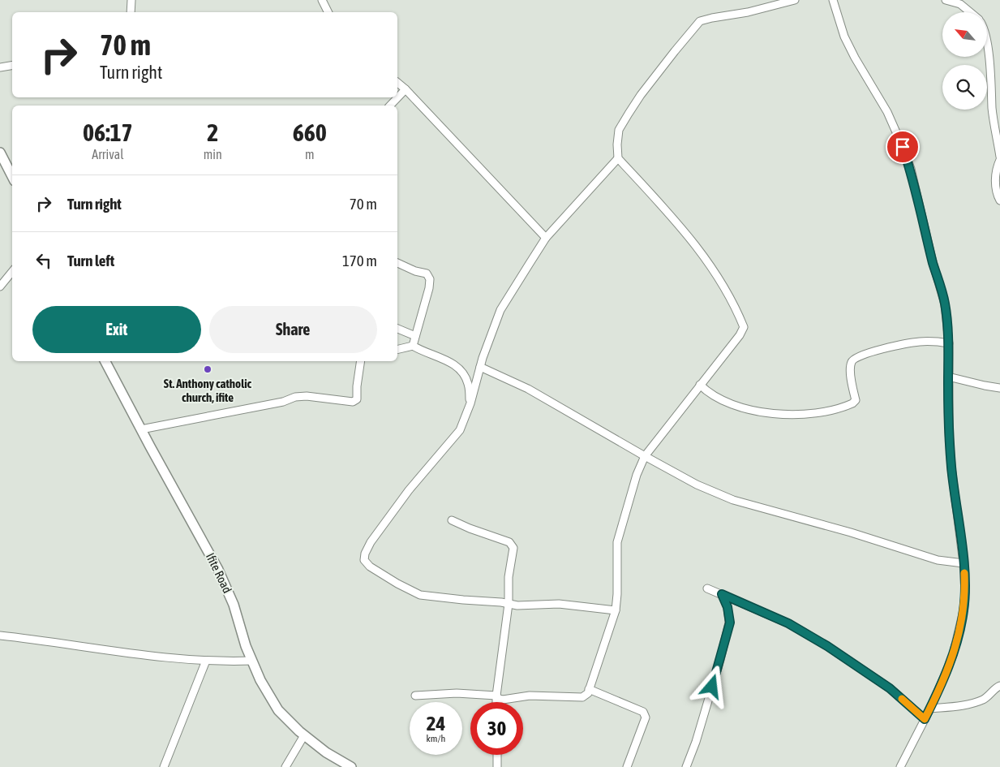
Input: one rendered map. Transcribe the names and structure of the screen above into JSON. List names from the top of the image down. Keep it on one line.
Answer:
{"streets":{"street":["Ifite Road"]},"places":["St. Anthony catholic church, ifite"],"north":"top left","page":{"turn":["70 m","Turn right"],"eta":["06:17","Arrival","2","min","660","m"],"list":[{"name":"Turn right","value":"70 m"},{"name":"Turn left","value":"170 m"}],"buttons":["Exit","Share"],"speed":"24 km/h","limit":"30"}}
